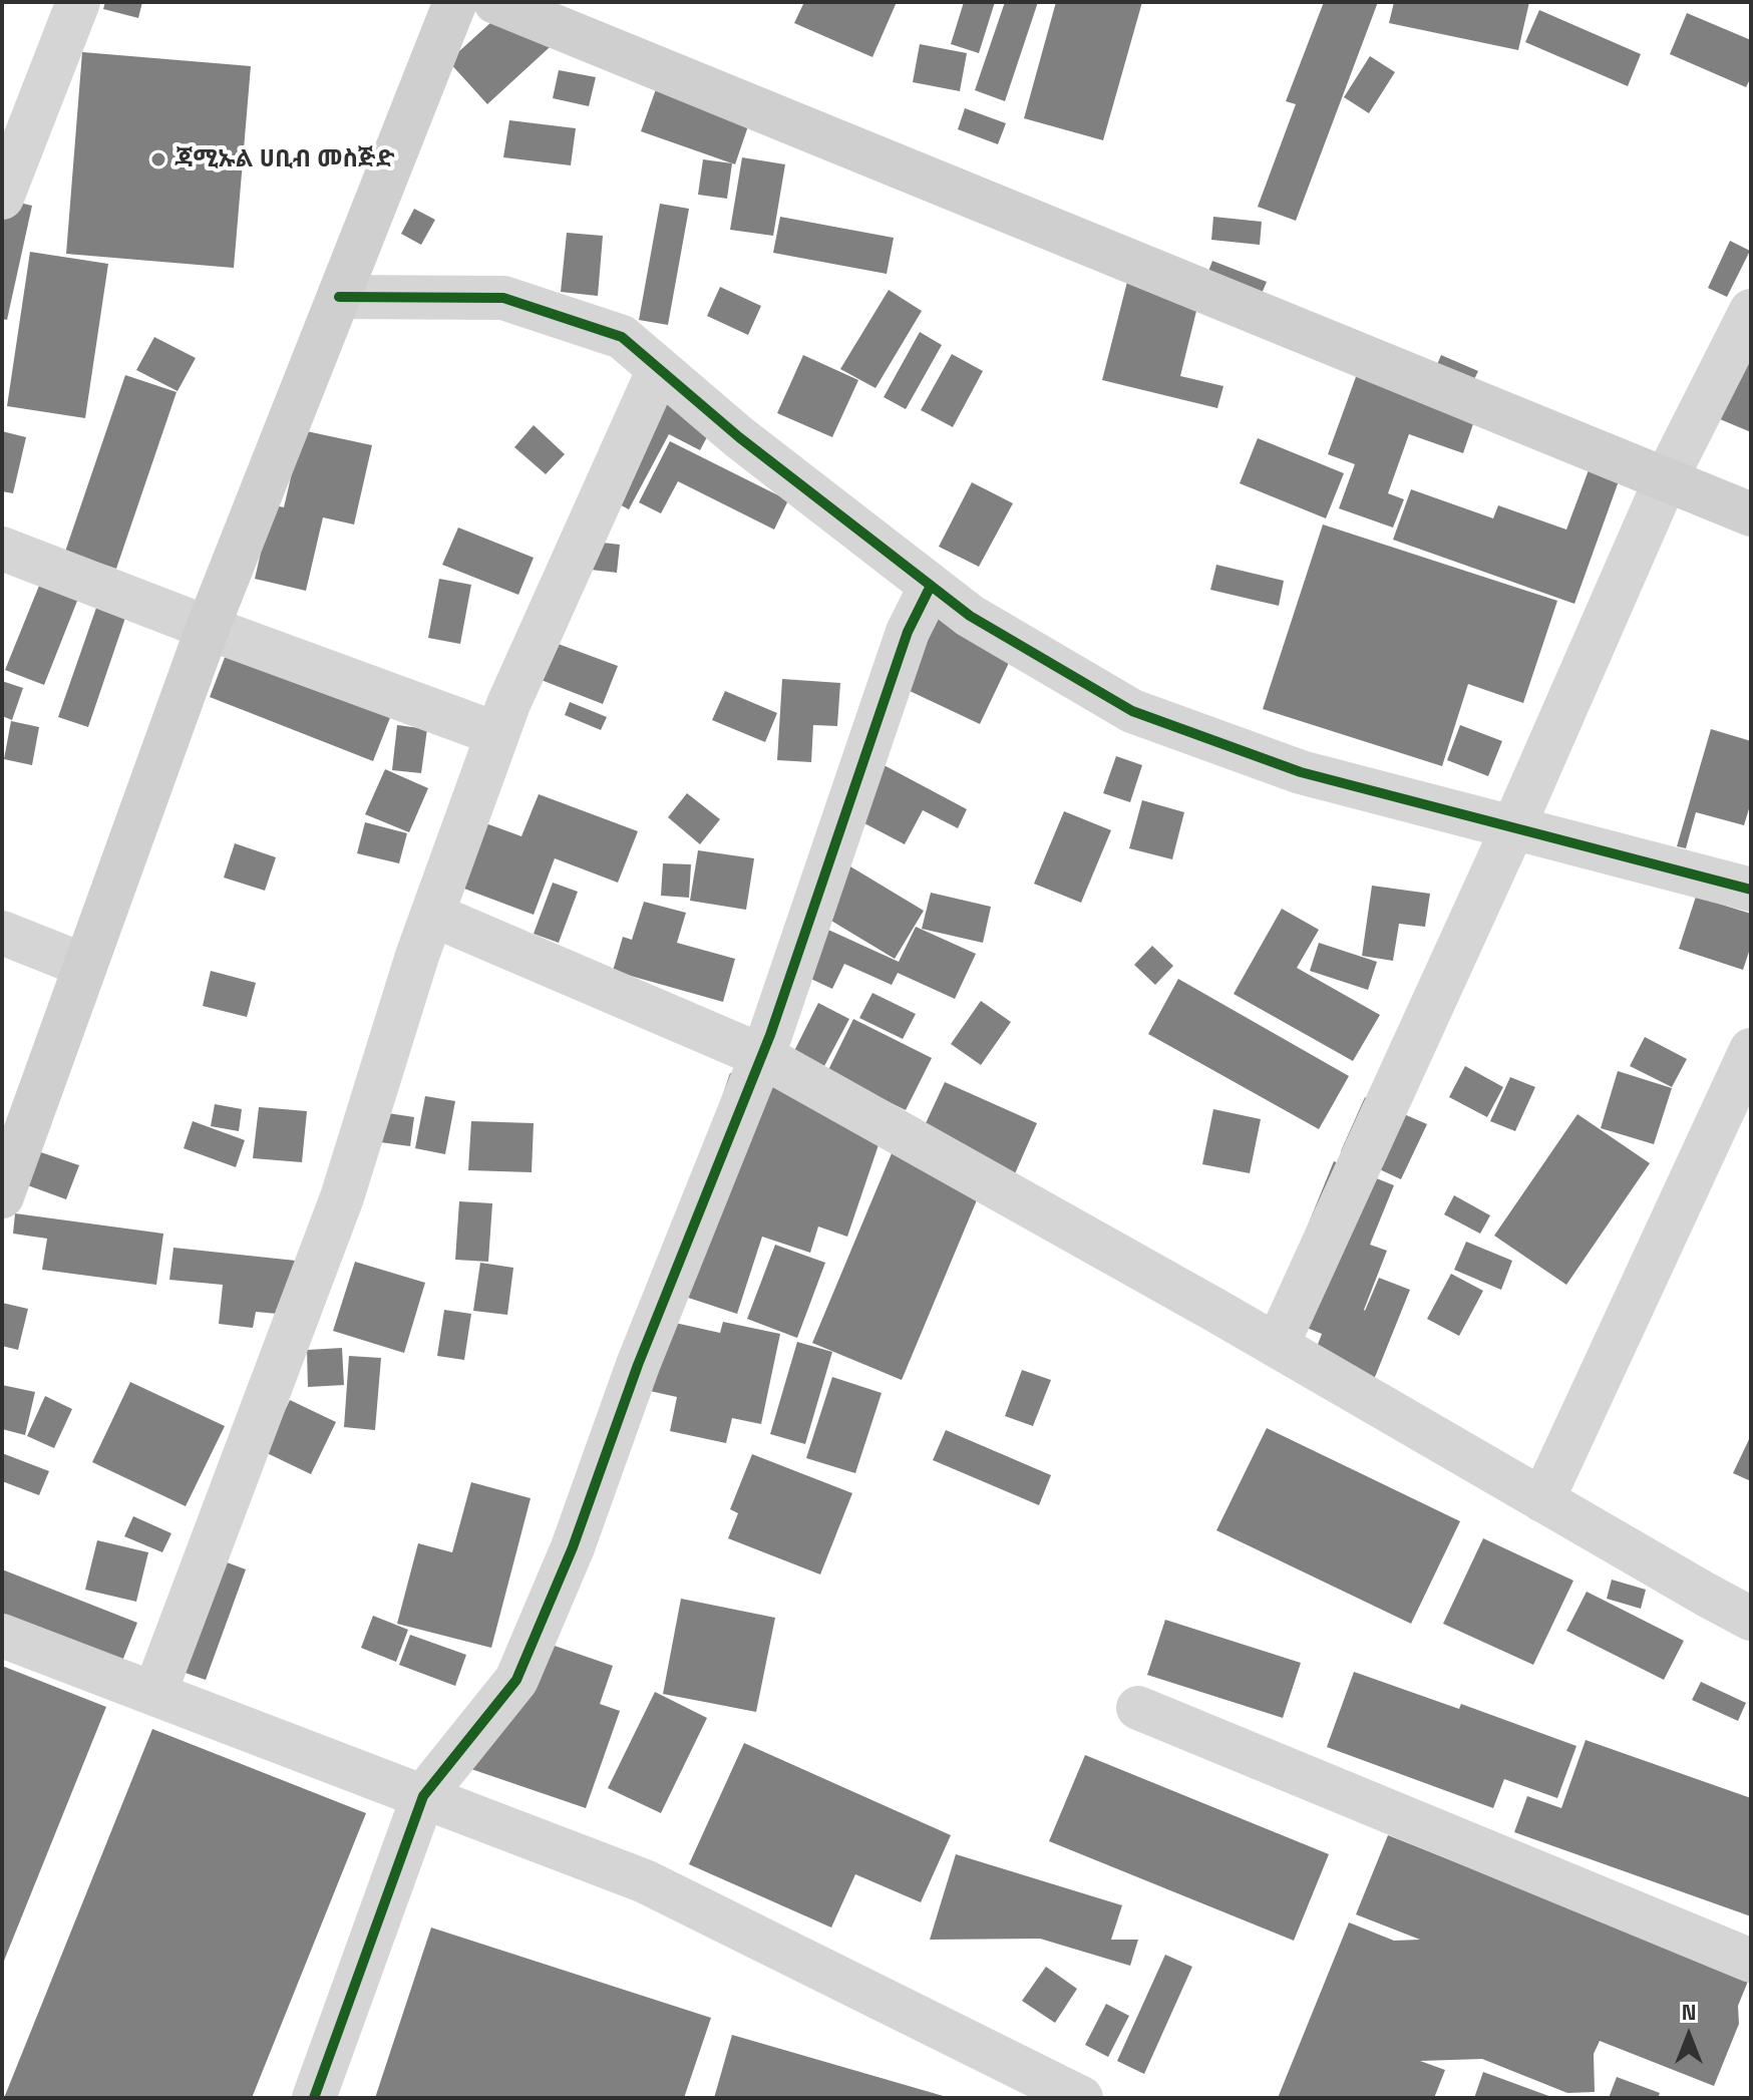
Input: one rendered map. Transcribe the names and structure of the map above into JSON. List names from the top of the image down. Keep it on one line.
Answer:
{"places":["ጃሚኡል ሀቢብ መስጅድ"],"north":"top"}
